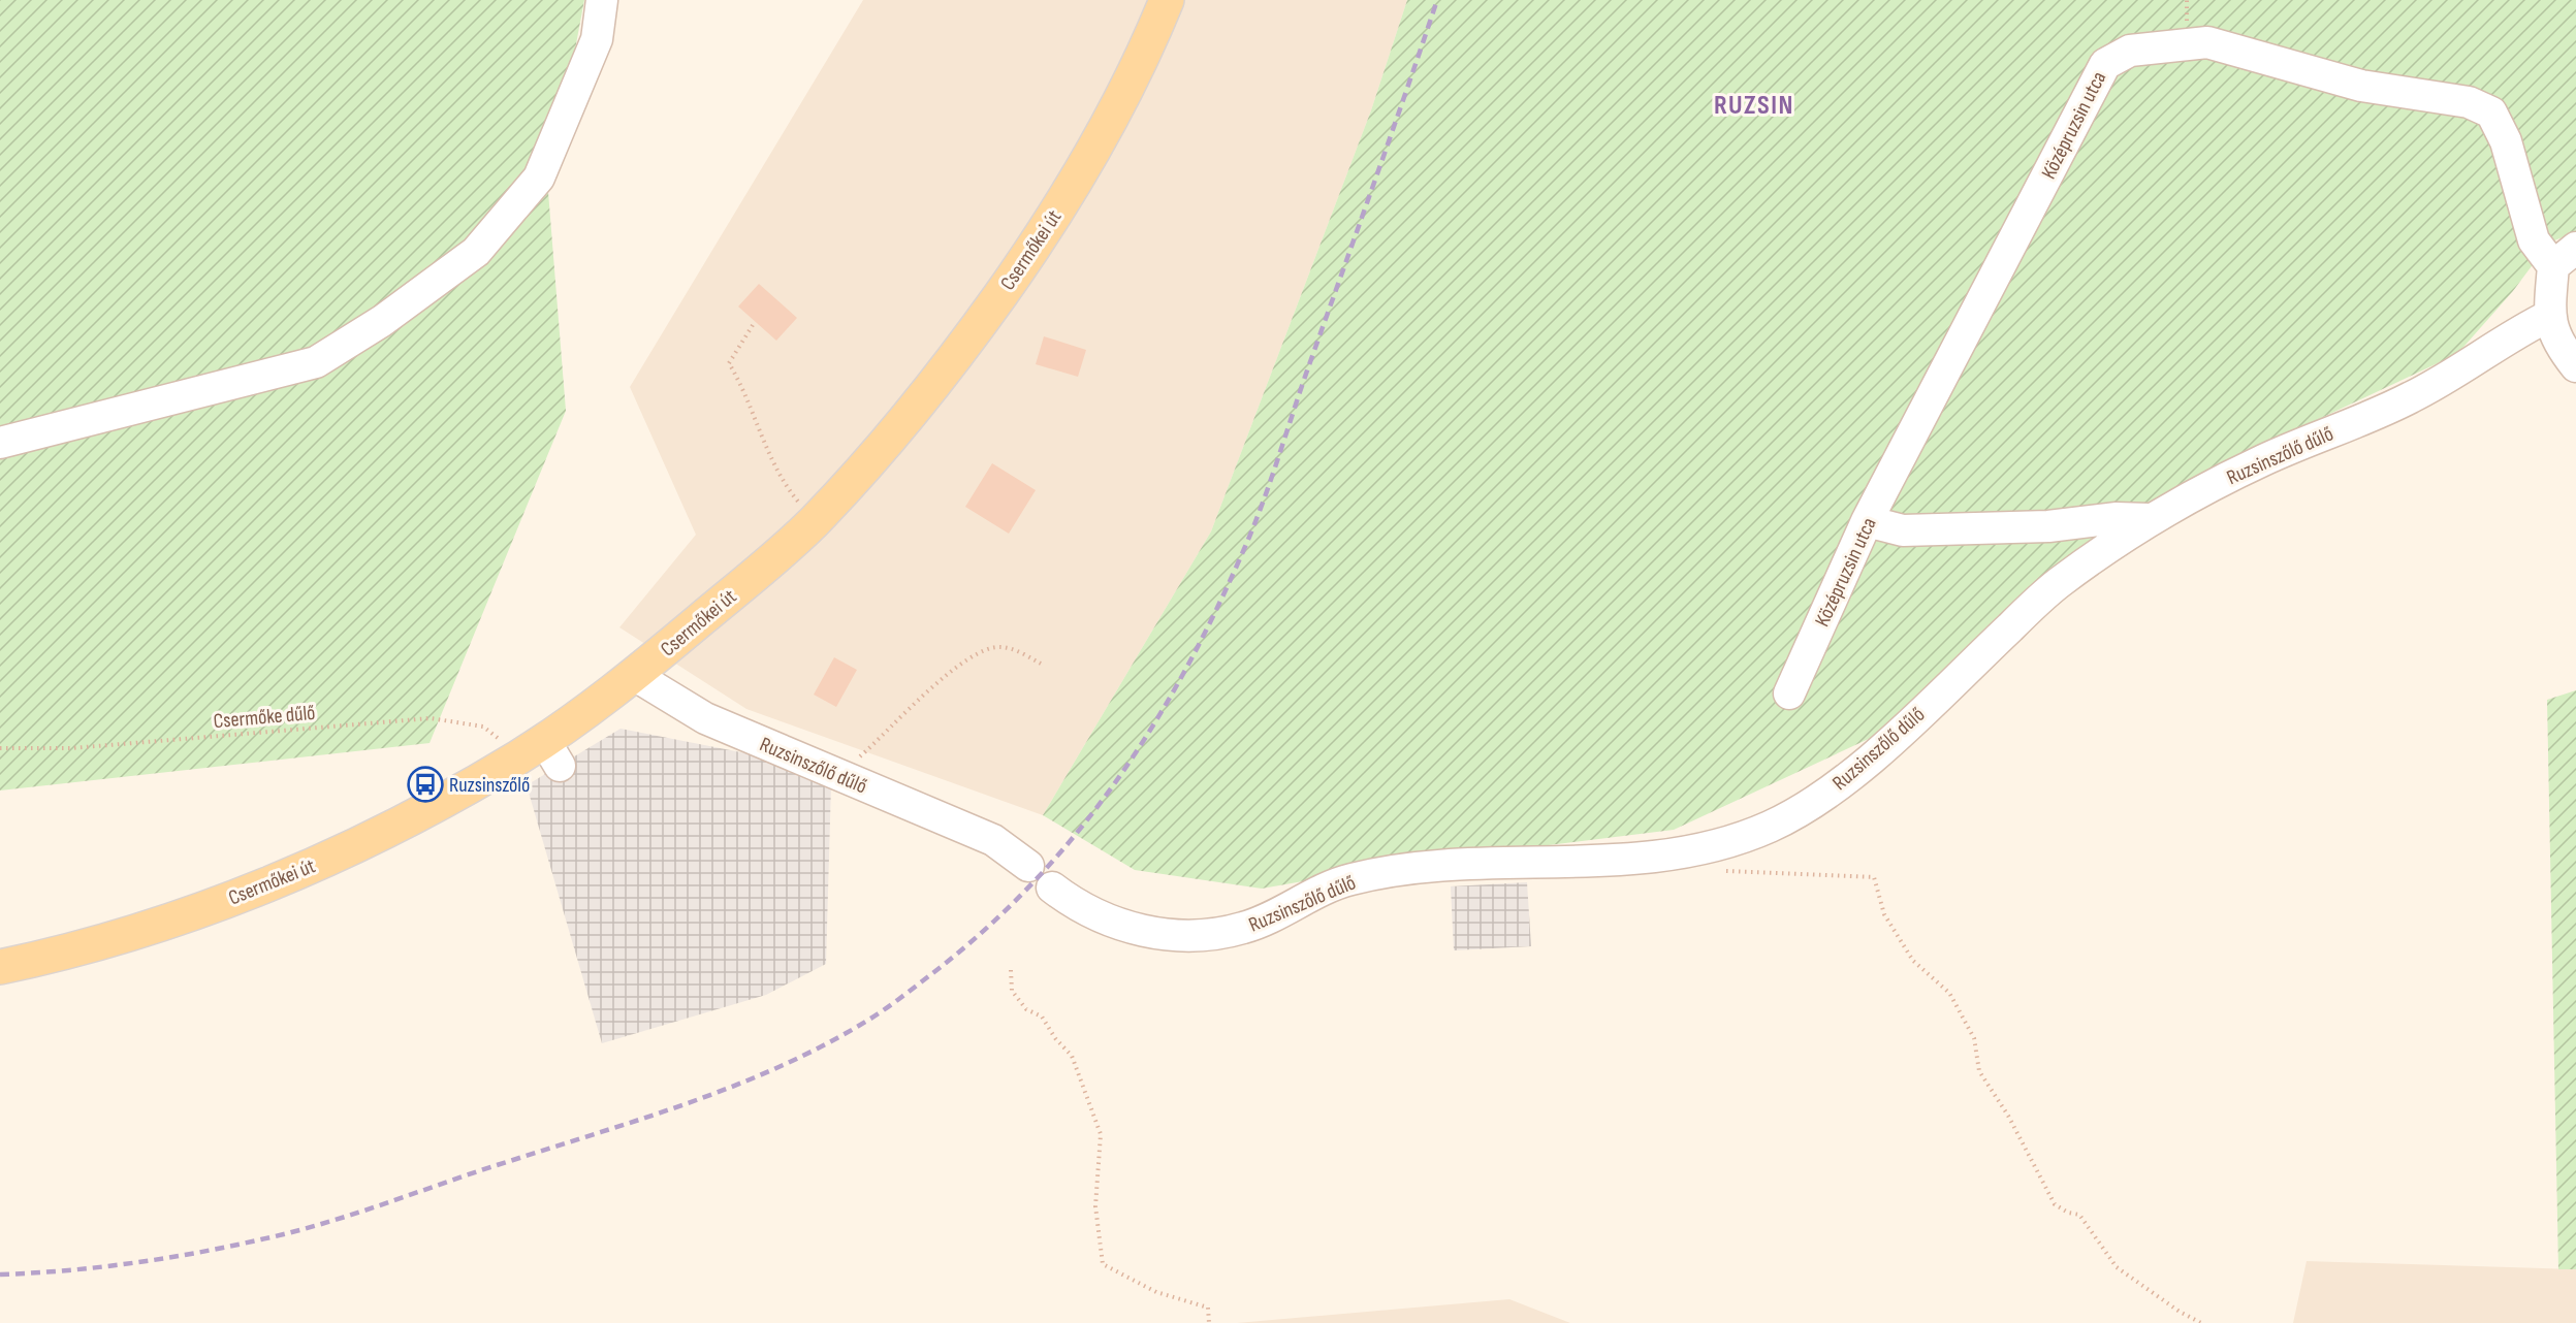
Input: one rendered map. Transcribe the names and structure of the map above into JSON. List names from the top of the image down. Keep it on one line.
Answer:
{"streets":{"main road":["Csermőkei út"],"street":["Középruzsin utca","Ruzsinszőlő dűlő"],"path":["Csermőke dűlő"]},"crossings":[["Csermőkei út","Ruzsinszőlő dűlő"],["Csermőkei út","Csermőke dűlő"]],"districts":["RUZSIN"],"places":{"bus stop":["Ruzsinszőlő"]}}
